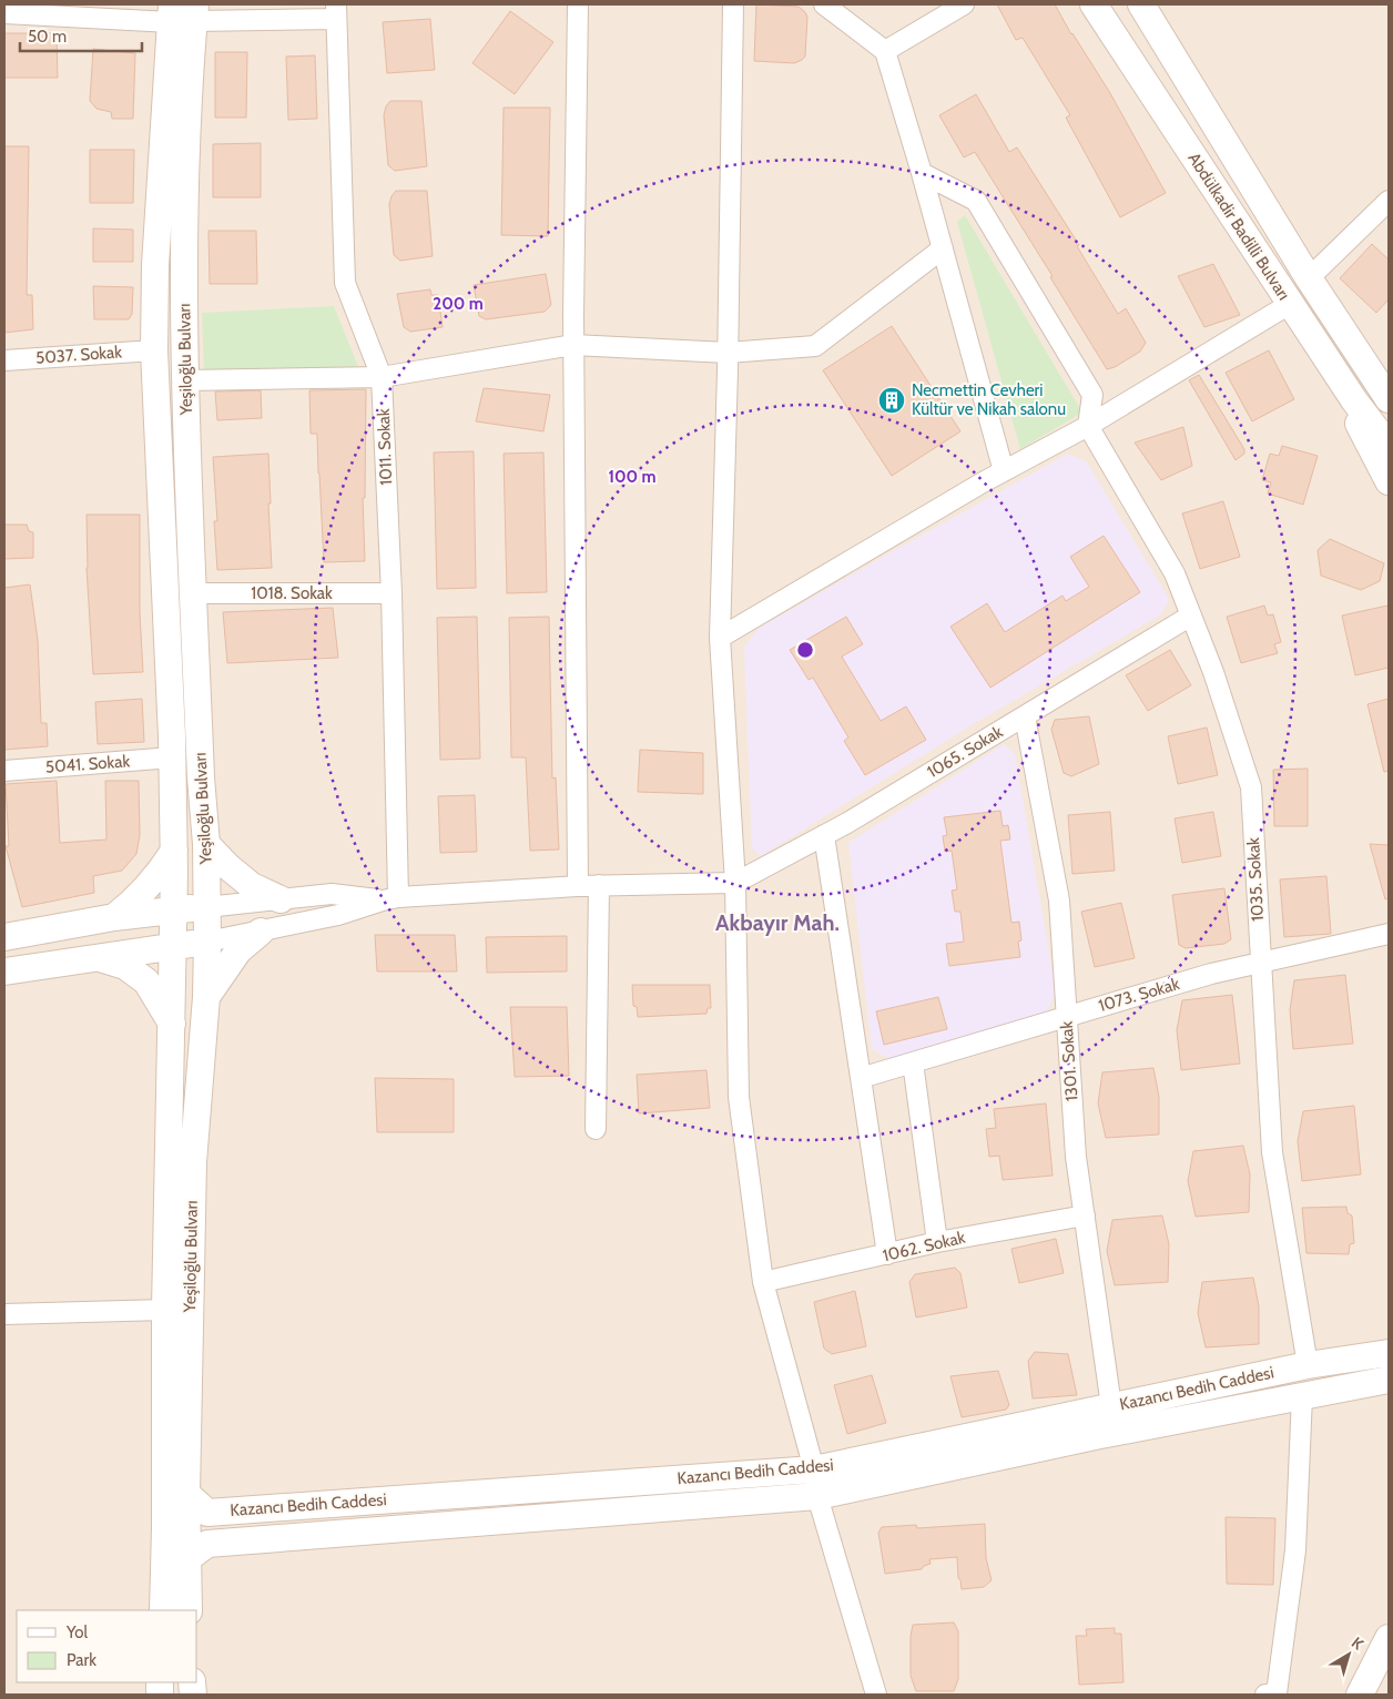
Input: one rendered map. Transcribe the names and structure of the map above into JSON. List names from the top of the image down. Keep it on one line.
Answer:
{"streets":{"main road":["Abdülkadir Badilli Bulvarı","Yeşiloğlu Bulvarı","Kazancı Bedih Caddesi"],"street":["5037. Sokak","1011. Sokak","1018. Sokak","1065. Sokak","5041. Sokak","1035. Sokak","1073. Sokak","1301. Sokak","1062. Sokak"]},"crossings":[["5037. Sokak","Yeşiloğlu Bulvarı"],["Yeşiloğlu Bulvarı","1018. Sokak"],["Yeşiloğlu Bulvarı","5041. Sokak"],["Yeşiloğlu Bulvarı","Kazancı Bedih Caddesi"],["1011. Sokak","1018. Sokak"],["1065. Sokak","1035. Sokak"],["1065. Sokak","1301. Sokak"],["1035. Sokak","1073. Sokak"],["1035. Sokak","Kazancı Bedih Caddesi"],["1073. Sokak","1301. Sokak"],["1301. Sokak","1062. Sokak"],["1301. Sokak","Kazancı Bedih Caddesi"]],"districts":["Akbayır Mah."],"places":{"building":["Necmettin Cevheri Kültür ve Nikah salonu"]},"legend":["Yol","Park"],"scale_bar":"50 m","north":"top right","rings":["200 m","100 m"]}
